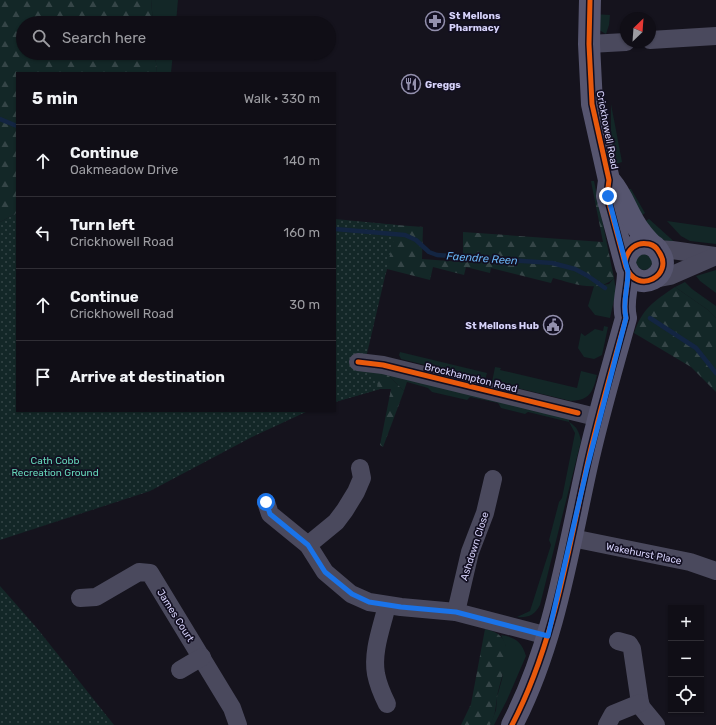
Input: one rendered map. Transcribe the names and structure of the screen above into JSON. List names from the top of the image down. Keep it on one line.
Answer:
{"streets":{"street":["Crickhowell Road","Brockhampton Road","Ashdown Close","Wakehurst Place","James Court"]},"crossings":[["Crickhowell Road","Brockhampton Road"],["Crickhowell Road","Wakehurst Place"]],"water":["Faendre Reen"],"parks":["Cath Cobb Recreation Ground"],"places":{"pharmacy":["St Mellons Pharmacy"],"restaurant":["Greggs"],"public building":["St Mellons Hub"]},"north":"top right","page":{"search":"Search here","heading":["5 min","Walk · 330 m"],"list":[["Continue","Oakmeadow Drive","140 m"],["Turn left","Crickhowell Road","160 m"],["Continue","Crickhowell Road","30 m"],"Arrive at destination"],"map_buttons":["+","−"]}}
